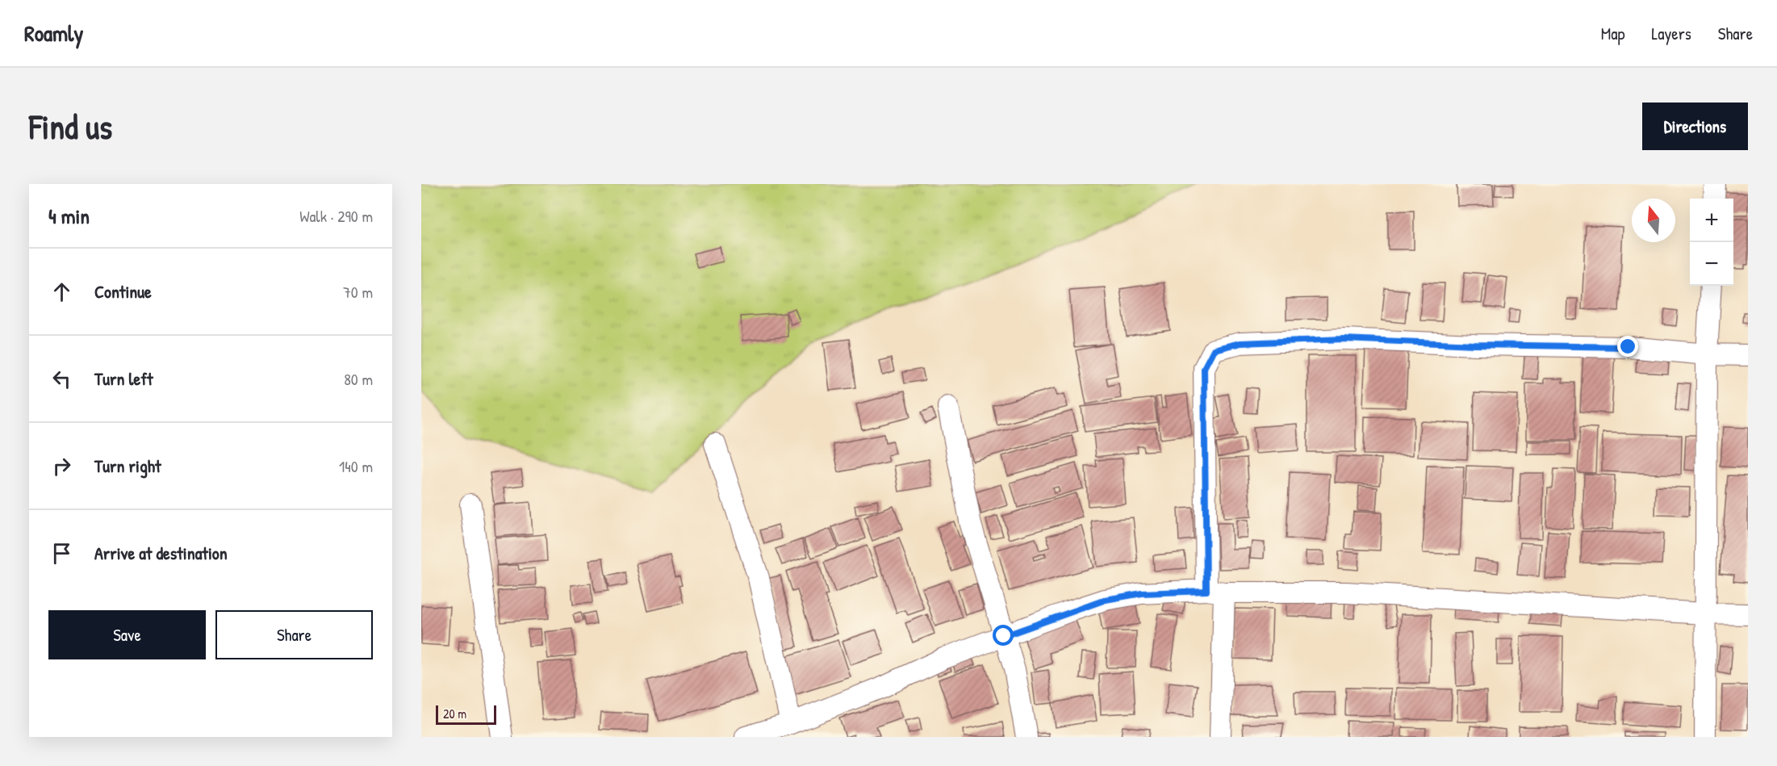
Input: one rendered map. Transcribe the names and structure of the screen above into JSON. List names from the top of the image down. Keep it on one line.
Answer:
{"scale_bar":"20 m","north":"top","page":{"header":"Roamly","nav":["Map","Layers","Share"],"buttons":["Directions",["Save","Share"]],"title":"Find us","heading":["4 min","Walk · 290 m"],"map_buttons":["+","−"],"list":[["Continue","70 m"],["Turn left","80 m"],["Turn right","140 m"],"Arrive at destination"],"scale":"20 m"}}
